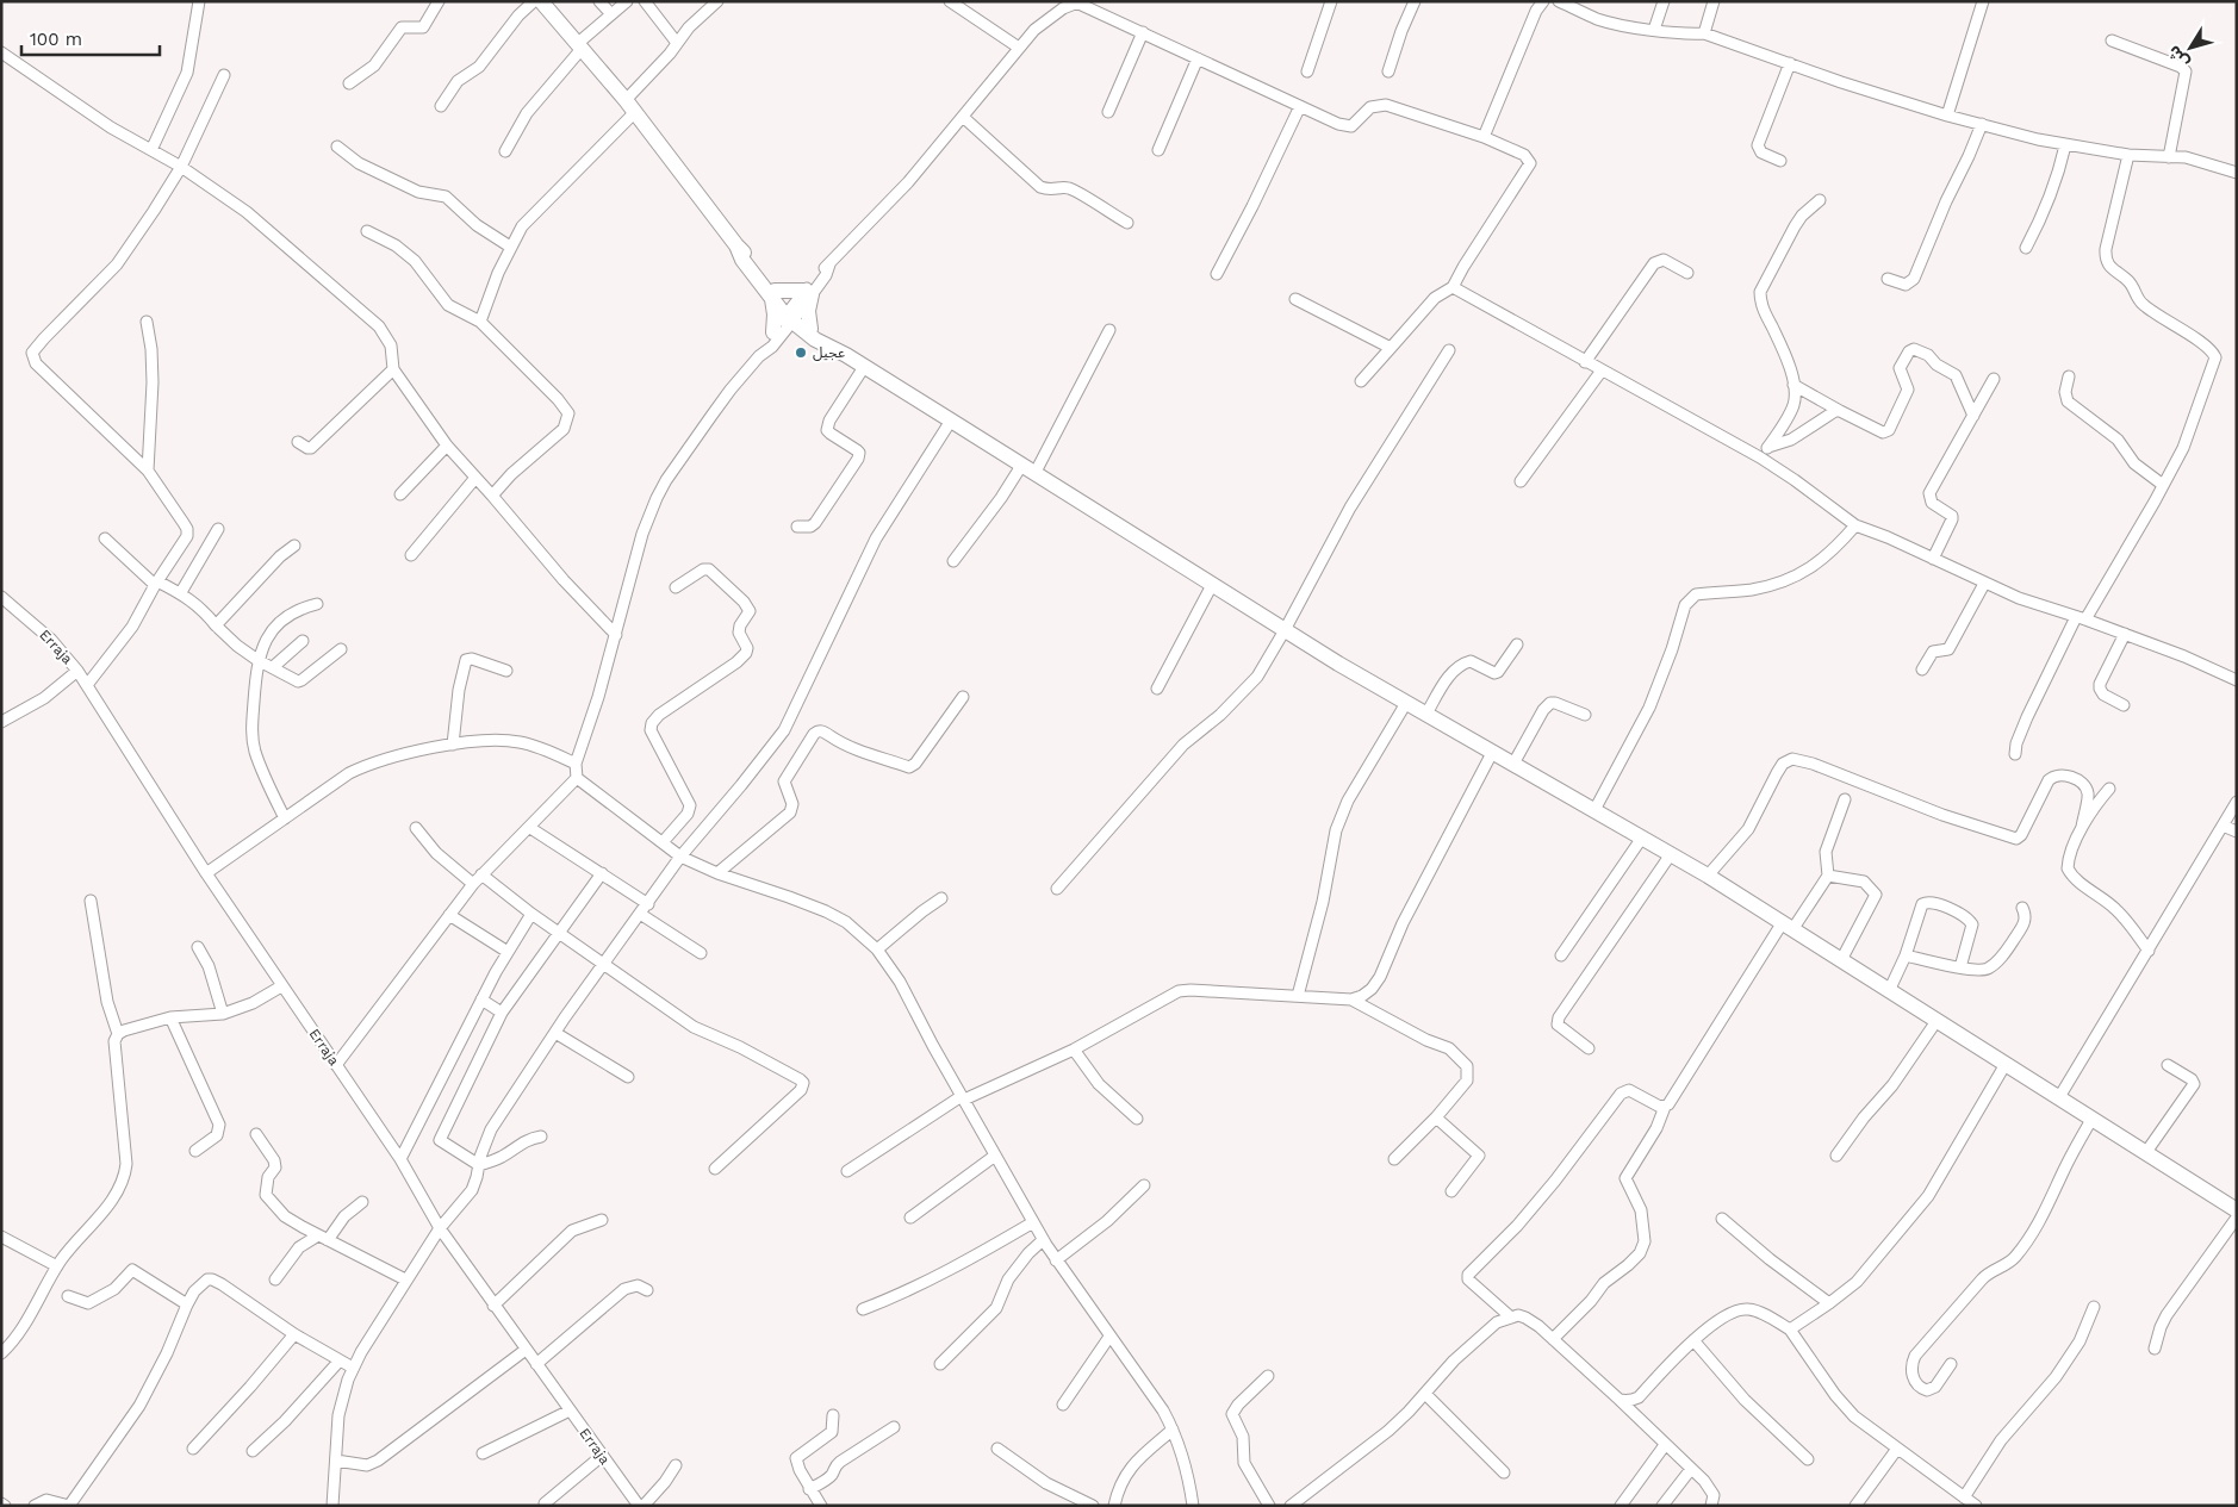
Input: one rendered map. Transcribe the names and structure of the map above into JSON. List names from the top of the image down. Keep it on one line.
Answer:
{"streets":{"street":["Erraja"]},"places":["عجيل"],"scale_bar":"100 m","north":"bottom left"}
